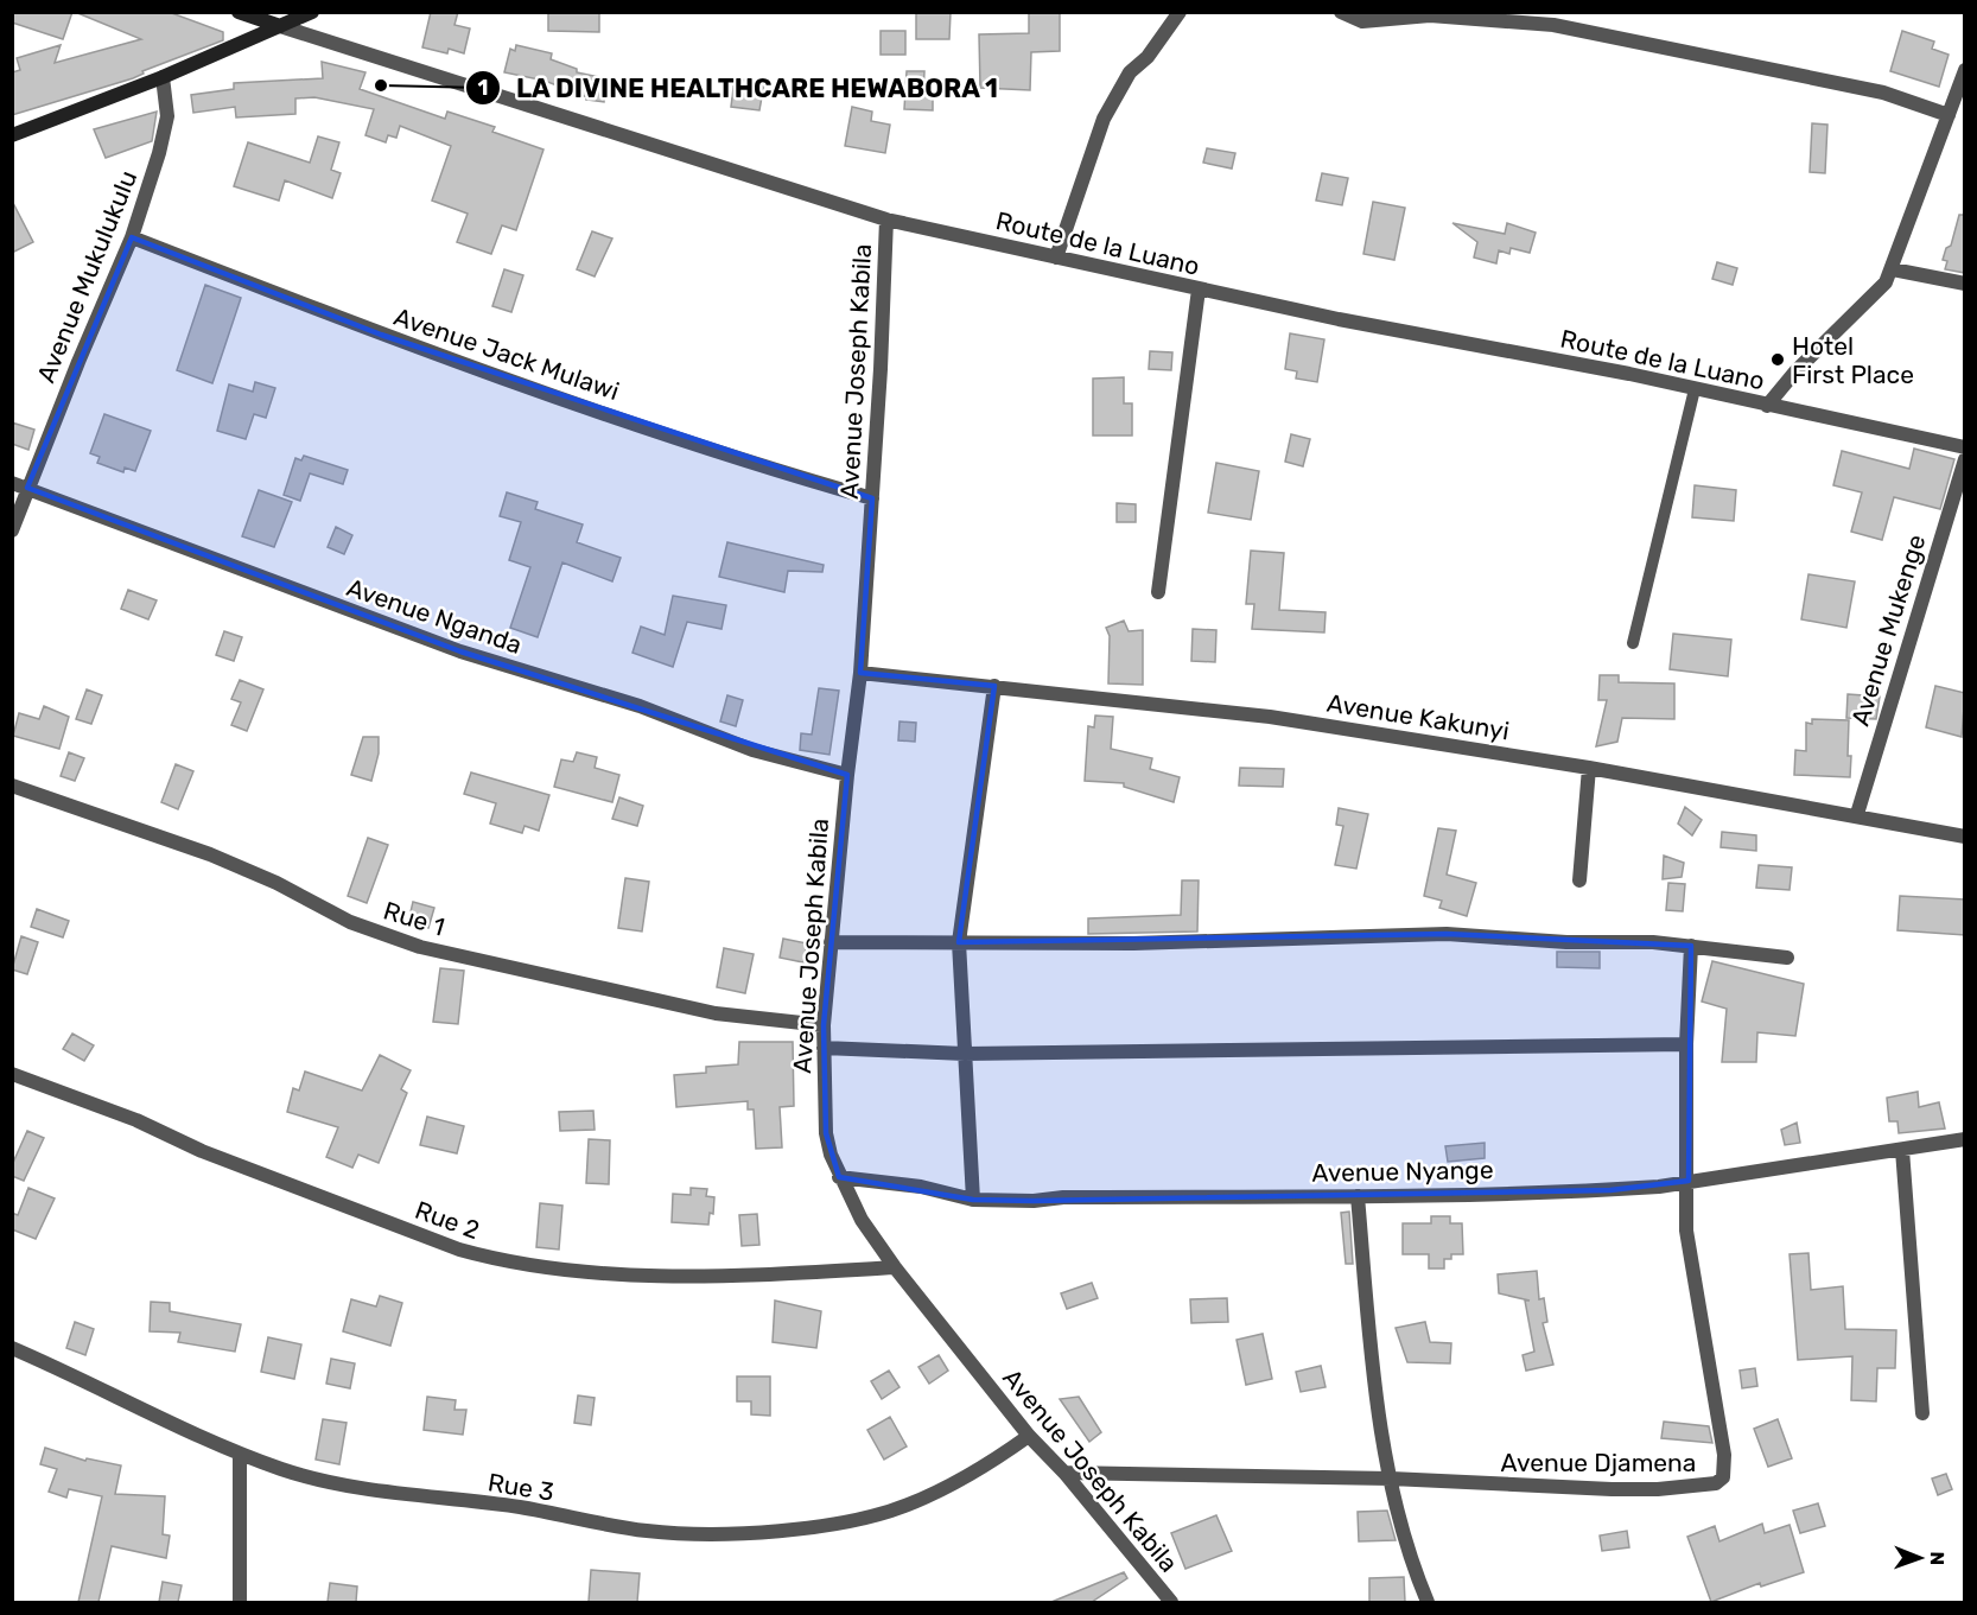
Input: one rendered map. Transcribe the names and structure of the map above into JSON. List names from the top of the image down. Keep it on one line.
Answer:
{"streets":{"street":["Route de la Luano","Avenue Mukulukulu","Avenue Jack Mulawi","Avenue Joseph Kabila","Avenue Nganda","Avenue Mukenge","Avenue Kakunyi","Rue 1","Avenue Nyange","Rue 2","Avenue Djamena","Rue 3"]},"crossings":[["Route de la Luano","Avenue Joseph Kabila"],["Avenue Mukulukulu","Avenue Jack Mulawi"],["Avenue Mukulukulu","Avenue Nganda"],["Avenue Jack Mulawi","Avenue Joseph Kabila"],["Avenue Joseph Kabila","Avenue Nganda"],["Avenue Joseph Kabila","Avenue Kakunyi"],["Avenue Joseph Kabila","Rue 1"],["Avenue Joseph Kabila","Avenue Nyange"],["Avenue Joseph Kabila","Rue 2"],["Avenue Joseph Kabila","Avenue Djamena"],["Avenue Joseph Kabila","Rue 3"],["Avenue Mukenge","Avenue Kakunyi"],["Avenue Nyange","Avenue Djamena"]],"places":["LA DIVINE HEALTHCARE HEWABORA 1","Hotel First Place"],"north":"right"}
